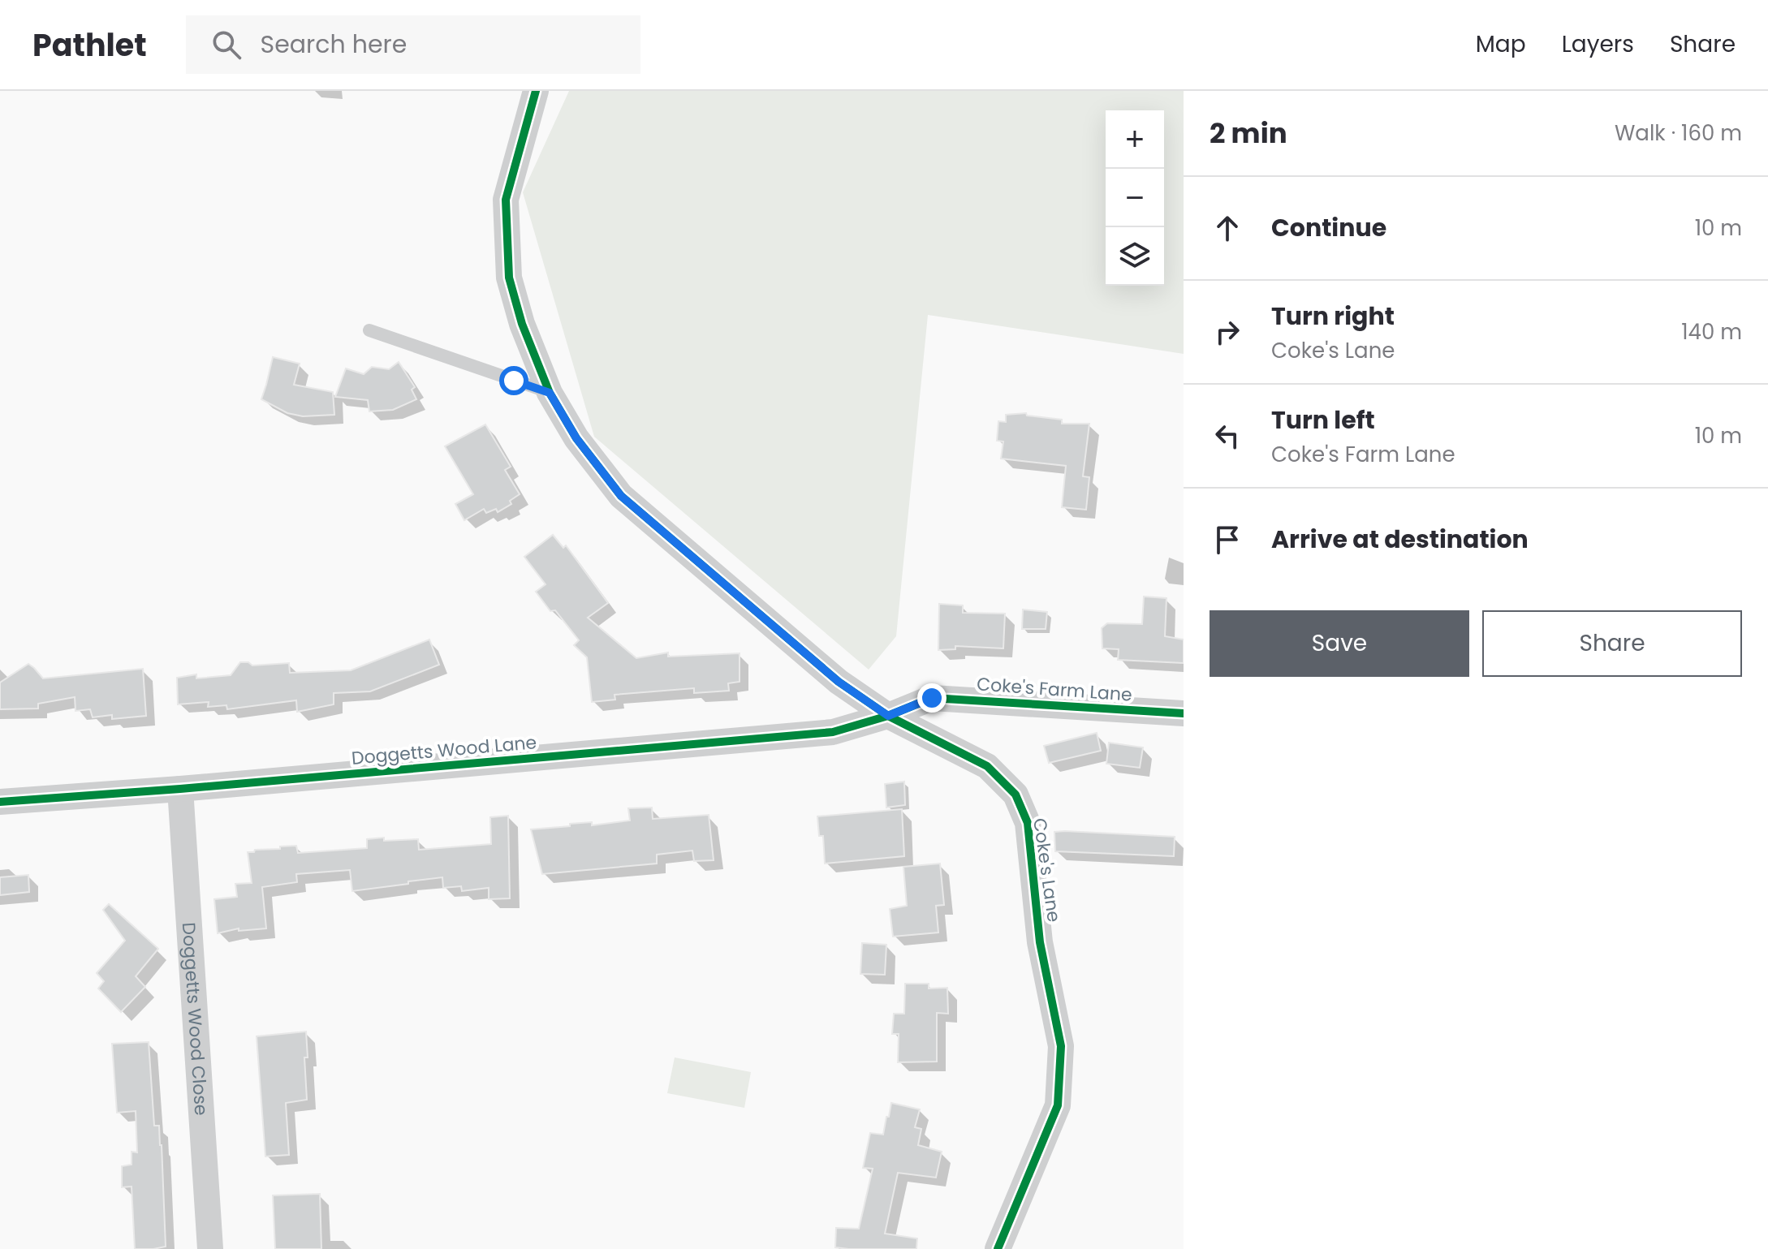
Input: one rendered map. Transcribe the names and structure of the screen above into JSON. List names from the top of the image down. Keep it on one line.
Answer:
{"streets":{"street":["Coke's Farm Lane","Doggetts Wood Lane","Coke's Lane","Doggetts Wood Close"]},"crossings":[["Coke's Farm Lane","Doggetts Wood Lane"],["Coke's Farm Lane","Coke's Lane"],["Doggetts Wood Lane","Coke's Lane"],["Doggetts Wood Lane","Doggetts Wood Close"]],"page":{"header":"Pathlet","search":"Search here","nav":["Map","Layers","Share"],"heading":["2 min","Walk · 160 m"],"map_buttons":["+","−"],"list":[["Continue","10 m"],["Turn right","Coke's Lane","140 m"],["Turn left","Coke's Farm Lane","10 m"],"Arrive at destination"],"buttons":["Save","Share"]}}
